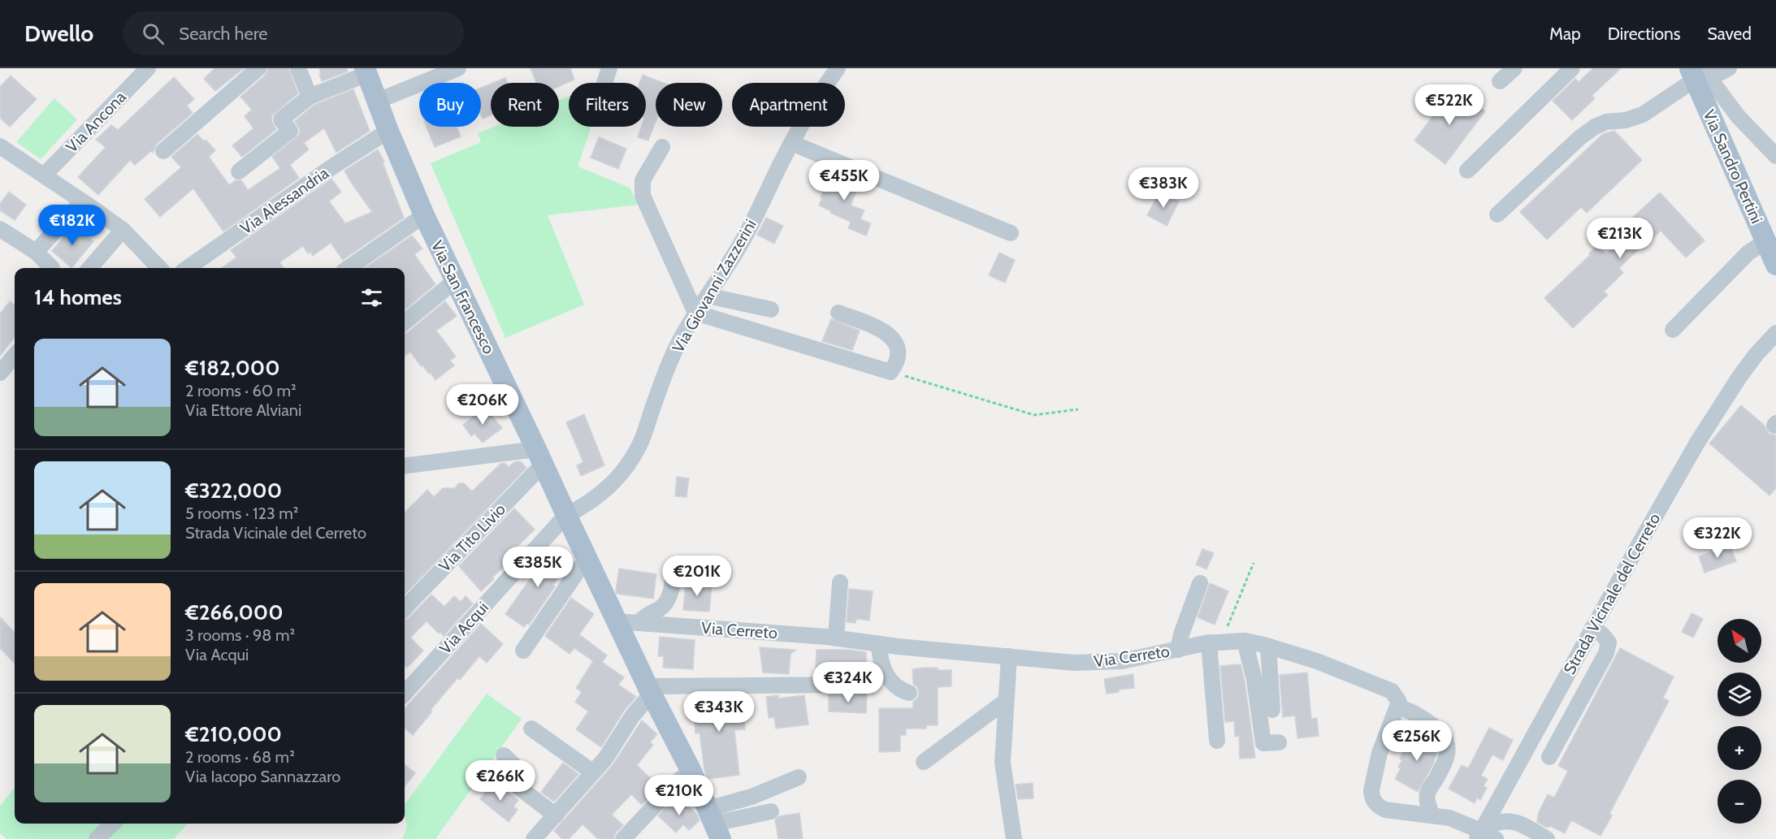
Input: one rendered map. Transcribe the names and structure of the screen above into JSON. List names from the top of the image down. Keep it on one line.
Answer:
{"streets":{"main road":["Via Sandro Pertini","Via San Francesco"],"street":["Via Ancona","Via Alessandria","Via Giovanni Zazzerini","Via Tito Livio","Strada Vicinale del Cerreto","Via Acqui","Via Cerreto"]},"crossings":[["Via Alessandria","Via San Francesco"],["Via Giovanni Zazzerini","Via San Francesco"],["Via Giovanni Zazzerini","Via Acqui"],["Via San Francesco","Via Tito Livio"],["Via San Francesco","Via Acqui"],["Via San Francesco","Via Cerreto"]],"north":"top left","page":{"header":"Dwello","search":"Search here","nav":["Map","Directions","Saved"],"chip":["Buy","Rent","Filters","New","Apartment"],"price":["€522K","€455K","€383K","€182K","€213K","€206K","€322K","€385K","€201K","€324K","€343K","€256K","€266K","€210K"],"heading":"14 homes","list":[{"name":"€182,000","note":"2 rooms · 60 m² · Via Ettore Alviani"},{"name":"€322,000","note":"5 rooms · 123 m² · Strada Vicinale del Cerreto"},{"name":"€266,000","note":"3 rooms · 98 m² · Via Acqui"},{"name":"€210,000","note":"2 rooms · 68 m² · Via Iacopo Sannazzaro"}],"map_buttons":["+","−"]}}
